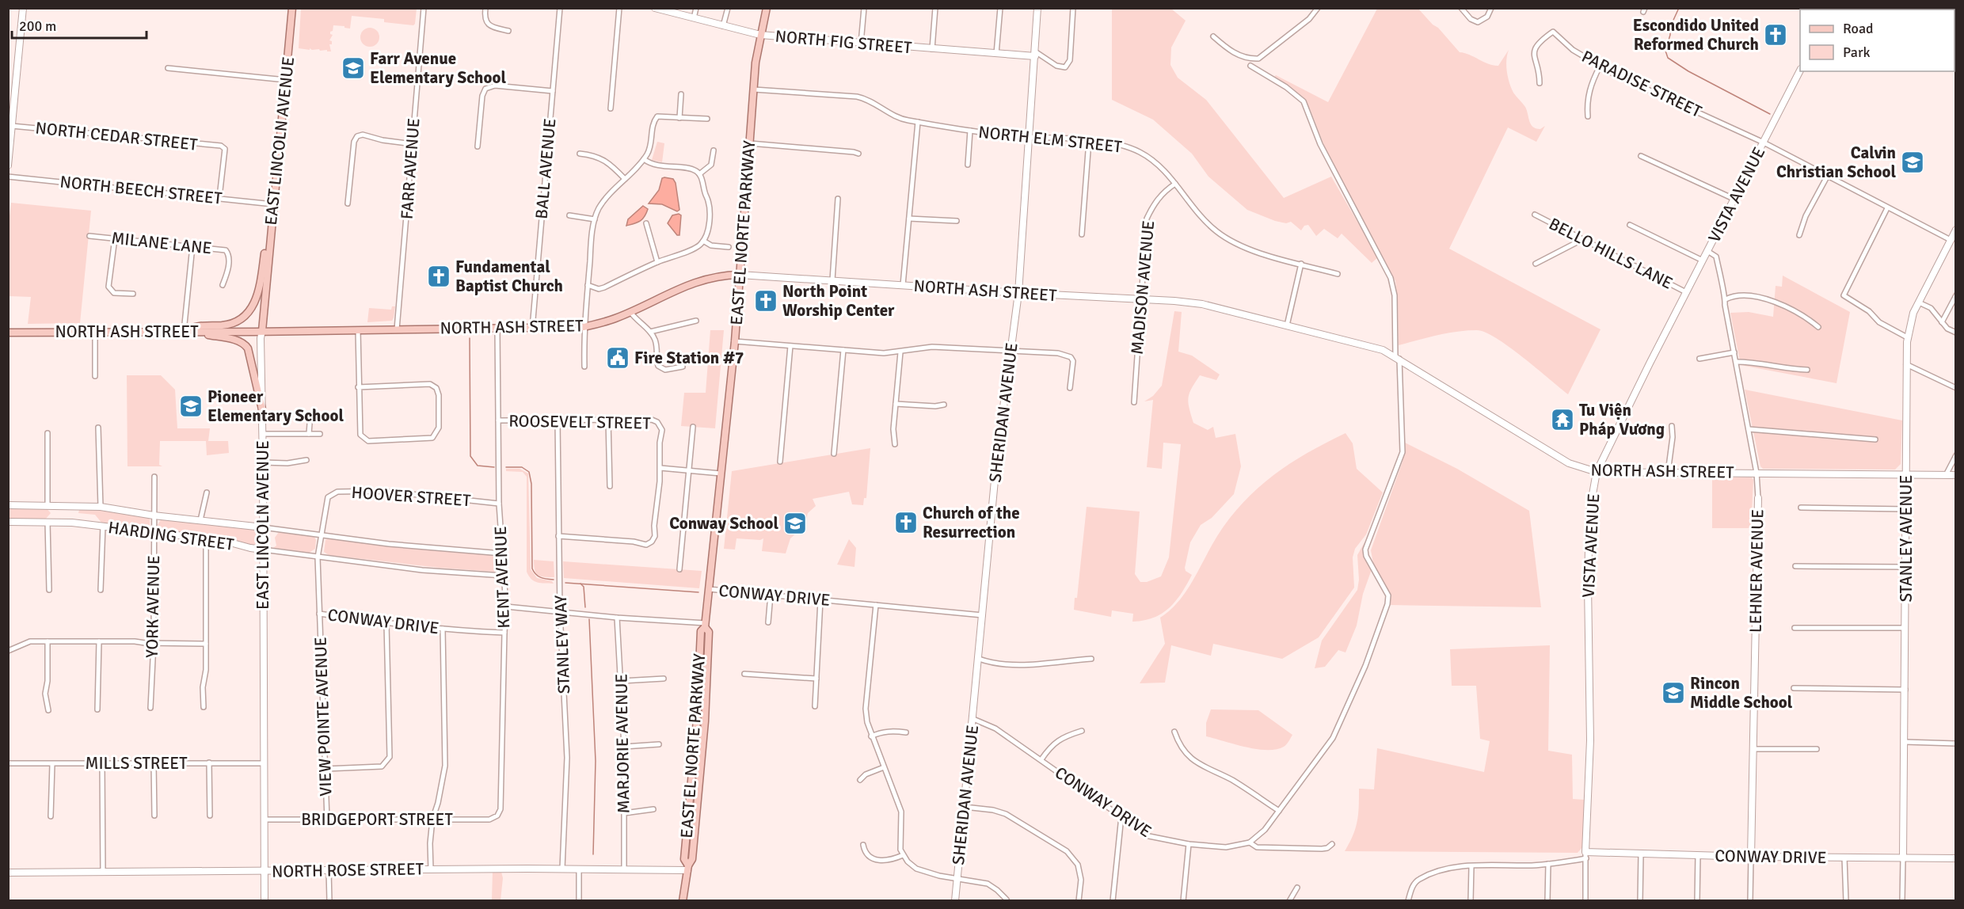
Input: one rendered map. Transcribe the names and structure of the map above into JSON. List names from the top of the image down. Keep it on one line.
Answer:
{"streets":{"main road":["EAST LINCOLN AVENUE","EAST EL NORTE PARKWAY","NORTH ASH STREET"],"street":["NORTH FIG STREET","PARADISE STREET","NORTH CEDAR STREET","NORTH ELM STREET","FARR AVENUE","BALL AVENUE","NORTH BEECH STREET","VISTA AVENUE","MILANE LANE","BELLO HILLS LANE","MADISON AVENUE","SHERIDAN AVENUE","ROOSEVELT STREET","HOOVER STREET","HARDING STREET","STANLEY AVENUE","LEHNER AVENUE","KENT AVENUE","CONWAY DRIVE","YORK AVENUE","STANLEY WAY","VIEW POINTE AVENUE","MARJORIE AVENUE","MILLS STREET","BRIDGEPORT STREET","NORTH ROSE STREET"]},"crossings":[["NORTH FIG STREET","EAST EL NORTE PARKWAY"],["NORTH FIG STREET","SHERIDAN AVENUE"],["PARADISE STREET","VISTA AVENUE"],["PARADISE STREET","STANLEY AVENUE"],["NORTH CEDAR STREET","NORTH BEECH STREET"],["NORTH ELM STREET","EAST EL NORTE PARKWAY"],["NORTH ELM STREET","MADISON AVENUE"],["NORTH ELM STREET","SHERIDAN AVENUE"],["EAST LINCOLN AVENUE","NORTH BEECH STREET"],["EAST LINCOLN AVENUE","NORTH ASH STREET"],["EAST LINCOLN AVENUE","HARDING STREET"],["EAST LINCOLN AVENUE","MILLS STREET"],["EAST LINCOLN AVENUE","BRIDGEPORT STREET"],["EAST LINCOLN AVENUE","NORTH ROSE STREET"],["FARR AVENUE","NORTH ASH STREET"],["BALL AVENUE","NORTH ASH STREET"],["VISTA AVENUE","BELLO HILLS LANE"],["VISTA AVENUE","NORTH ASH STREET"],["VISTA AVENUE","LEHNER AVENUE"],["VISTA AVENUE","CONWAY DRIVE"],["EAST EL NORTE PARKWAY","NORTH ASH STREET"],["EAST EL NORTE PARKWAY","CONWAY DRIVE"],["EAST EL NORTE PARKWAY","NORTH ROSE STREET"],["MADISON AVENUE","NORTH ASH STREET"],["NORTH ASH STREET","SHERIDAN AVENUE"],["NORTH ASH STREET","STANLEY AVENUE"],["NORTH ASH STREET","LEHNER AVENUE"],["NORTH ASH STREET","KENT AVENUE"],["SHERIDAN AVENUE","CONWAY DRIVE"],["ROOSEVELT STREET","KENT AVENUE"],["ROOSEVELT STREET","STANLEY WAY"],["HOOVER STREET","KENT AVENUE"],["HOOVER STREET","VIEW POINTE AVENUE"],["HARDING STREET","KENT AVENUE"],["HARDING STREET","YORK AVENUE"],["HARDING STREET","VIEW POINTE AVENUE"],["STANLEY AVENUE","CONWAY DRIVE"],["LEHNER AVENUE","CONWAY DRIVE"],["KENT AVENUE","CONWAY DRIVE"],["KENT AVENUE","BRIDGEPORT STREET"],["CONWAY DRIVE","VIEW POINTE AVENUE"],["STANLEY WAY","NORTH ROSE STREET"],["VIEW POINTE AVENUE","BRIDGEPORT STREET"],["MARJORIE AVENUE","NORTH ROSE STREET"]],"places":{"church":["Escondido United Reformed Church","Fundamental Baptist Church","North Point Worship Center","Church of the Resurrection"],"school or university":["Farr Avenue Elementary School","Calvin Christian School","Pioneer Elementary School","Conway School","Rincon Middle School"],"public building":["Fire Station #7"],"temple":["Tu Viện Pháp Vương"]},"legend":["Road","Park"],"scale_bar":"200 m"}
